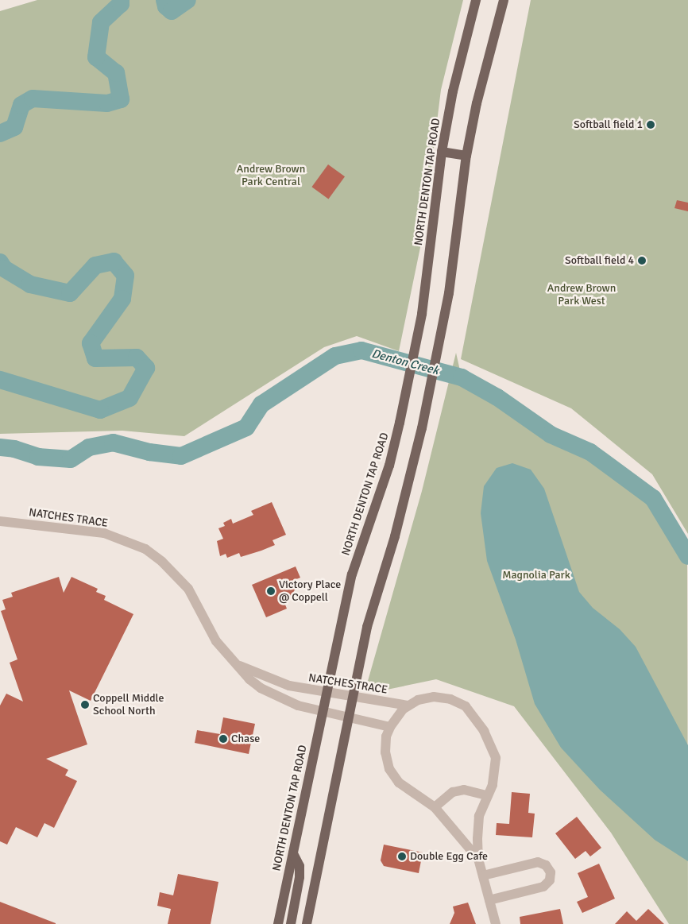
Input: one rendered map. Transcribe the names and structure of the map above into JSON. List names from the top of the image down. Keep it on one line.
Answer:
{"streets":{"main road":["NORTH DENTON TAP ROAD"],"street":["NATCHES TRACE"]},"crossings":[["NORTH DENTON TAP ROAD","NATCHES TRACE"]],"water":["Denton Creek"],"parks":["Andrew Brown Park Central","Andrew Brown Park West","Magnolia Park"],"places":["Softball field 1","Softball field 4","Victory Place @ Coppell","Coppell Middle School North","Chase","Double Egg Cafe"]}
